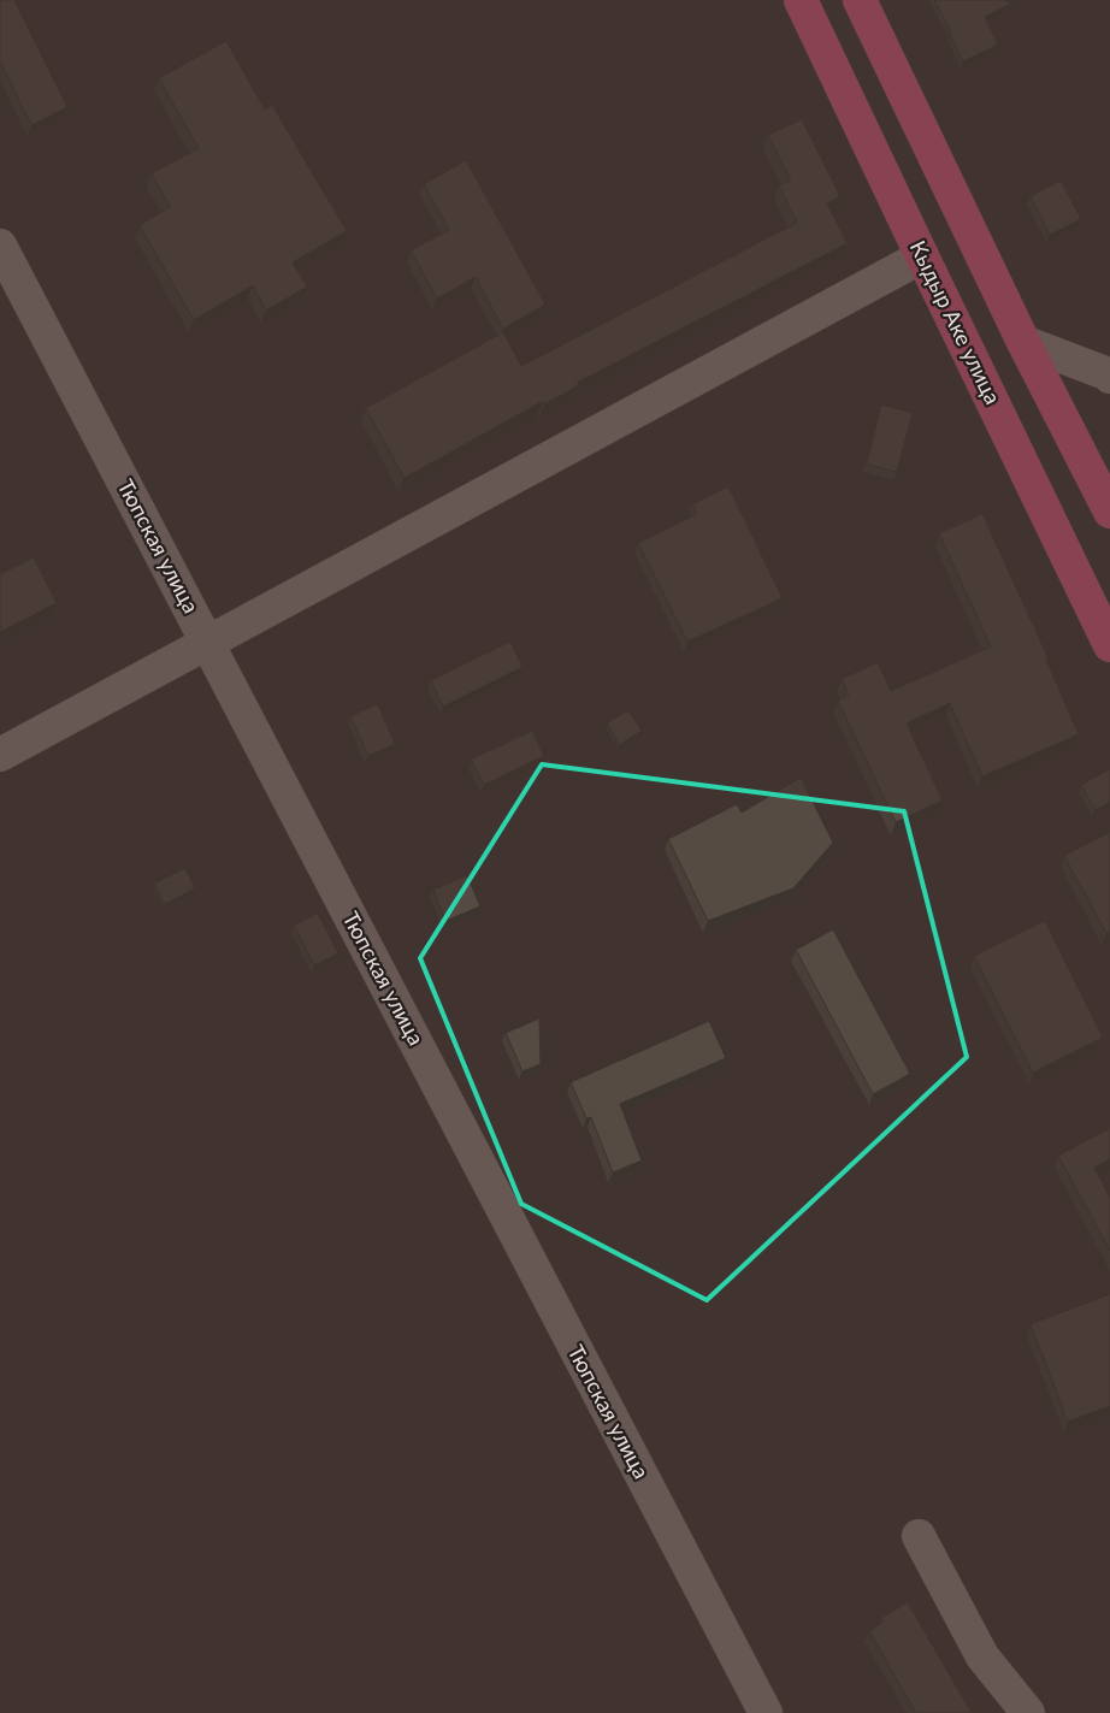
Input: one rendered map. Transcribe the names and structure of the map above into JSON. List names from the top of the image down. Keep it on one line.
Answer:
{"streets":{"highway":["Кыдыр Аке улица"],"street":["Тюпская улица"]}}
